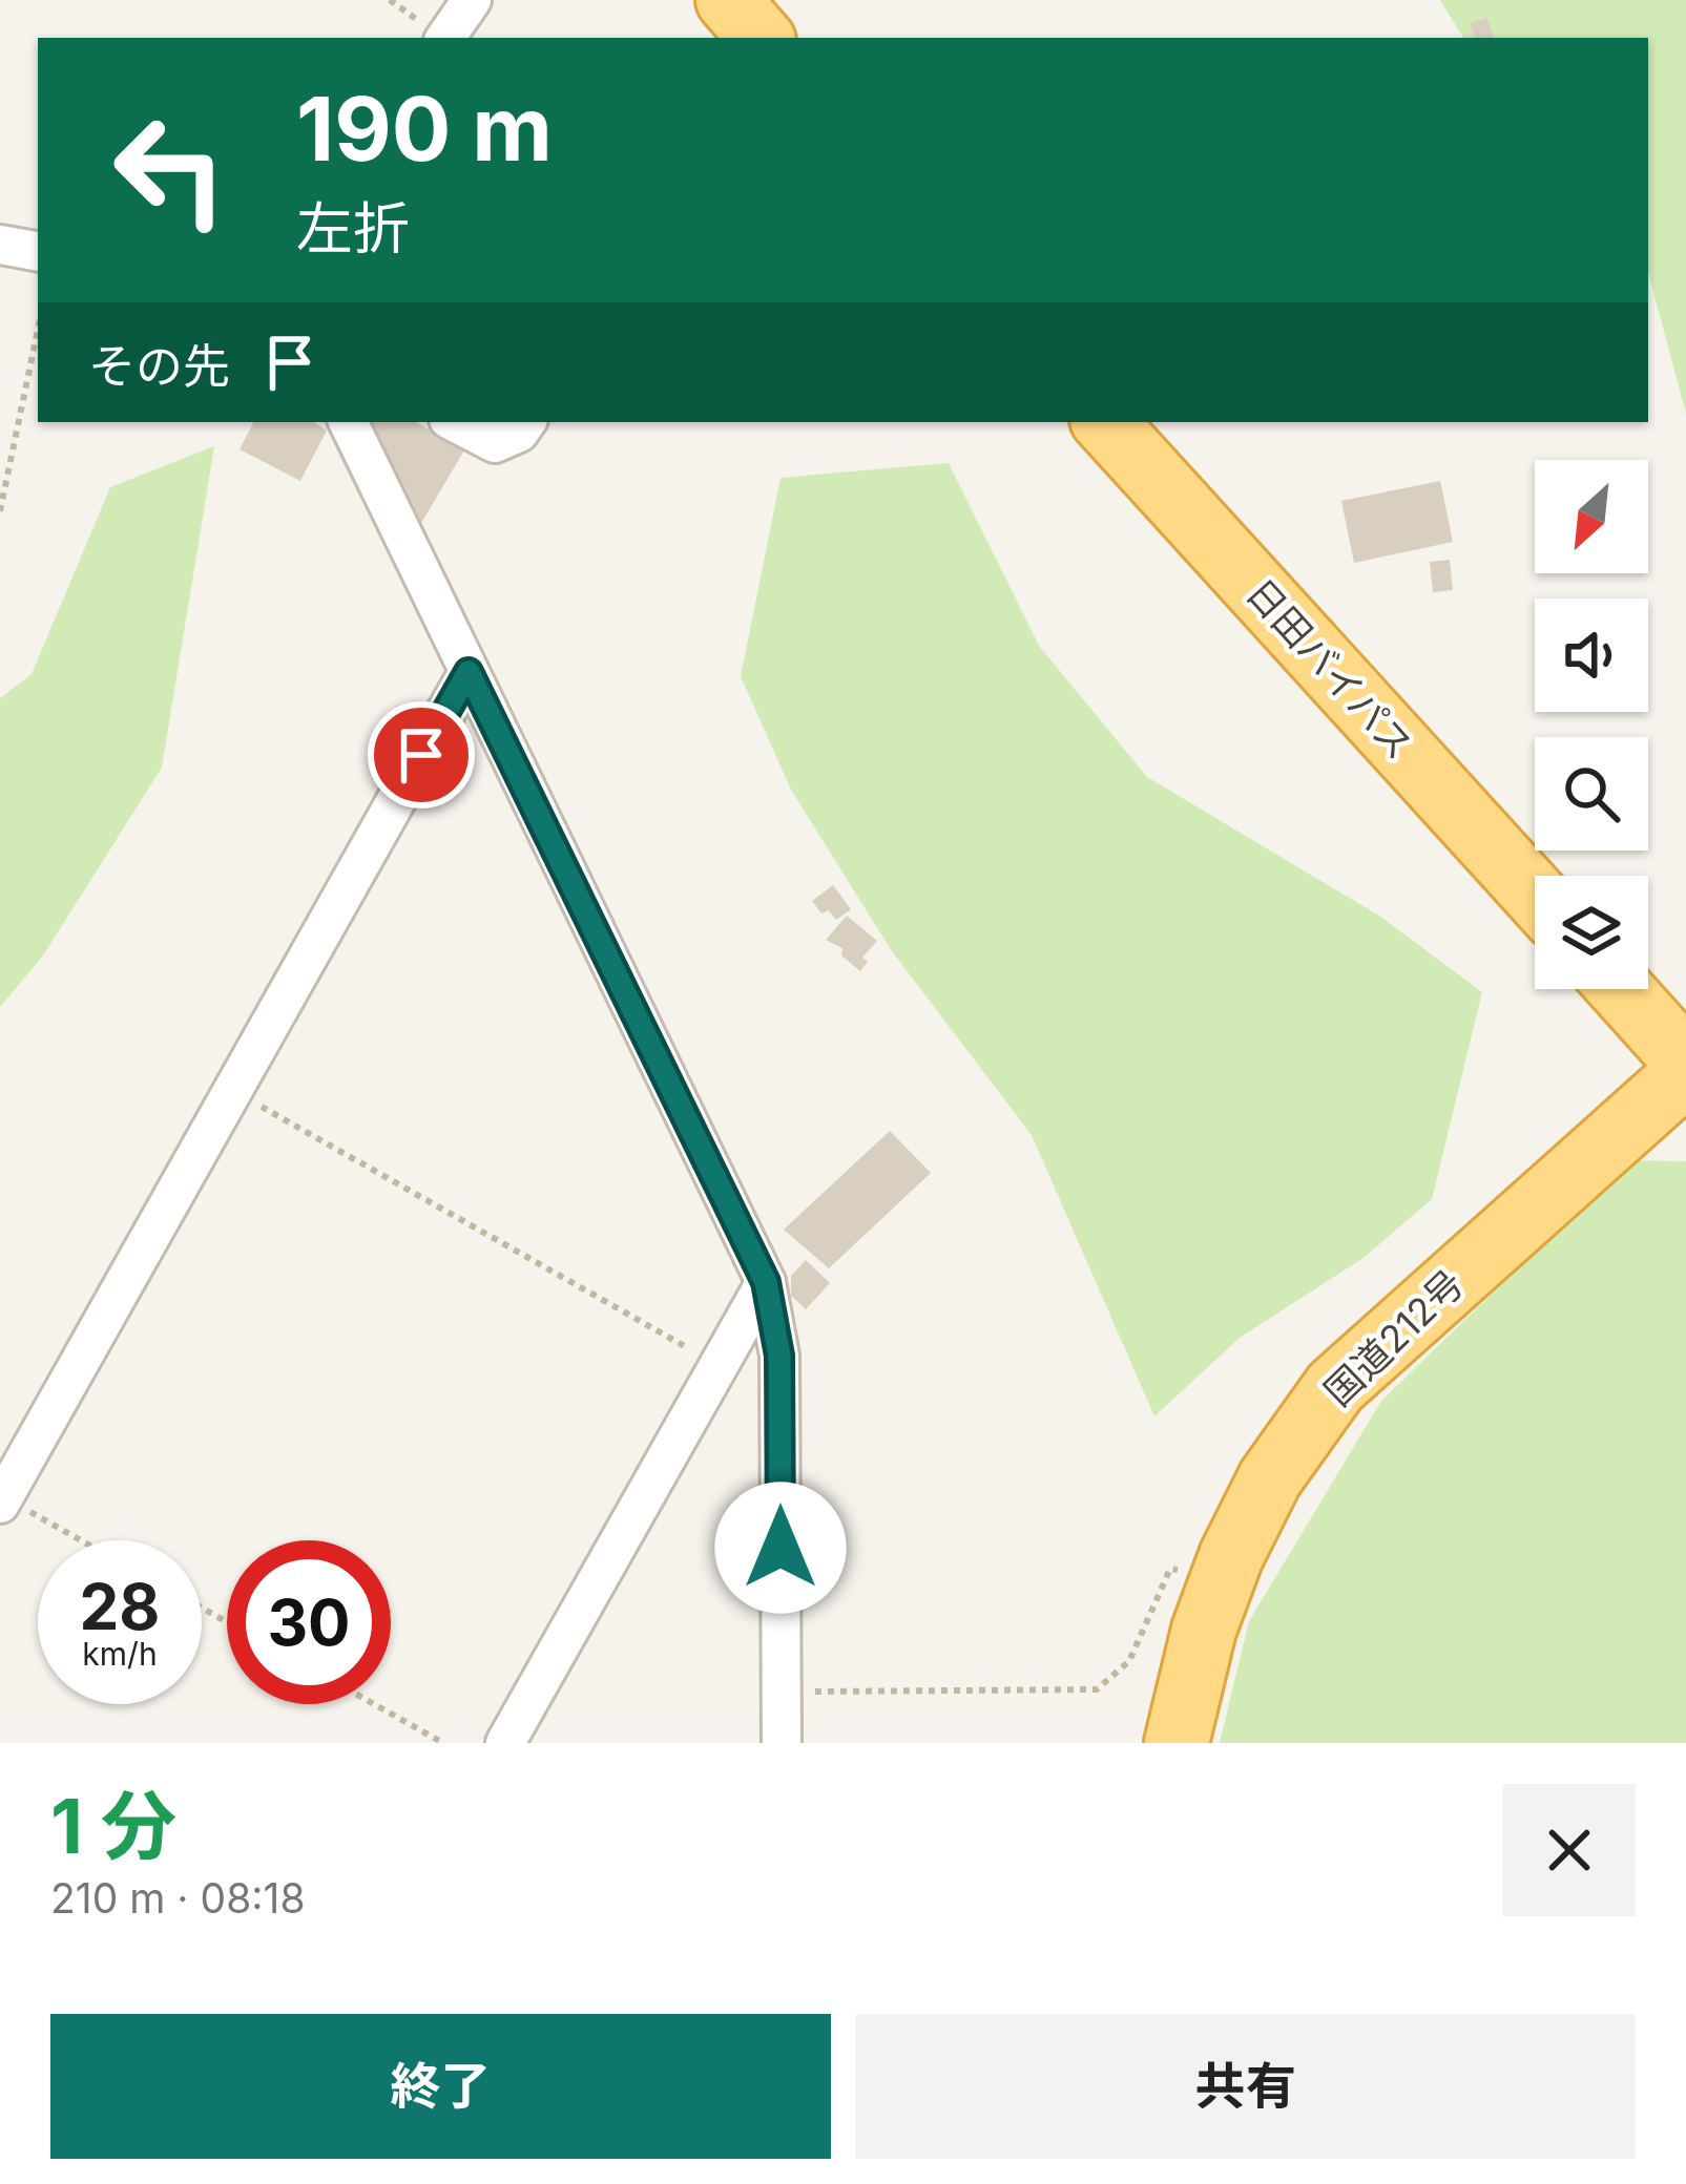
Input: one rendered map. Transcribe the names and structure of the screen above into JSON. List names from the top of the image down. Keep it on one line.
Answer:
{"streets":{"highway":["日田バイパス","国道212号"]},"north":"bottom left","page":{"turn":["190 m","左折"],"then":"その先","speed":"28 km/h","limit":"30","heading":["1 分","210 m · 08:18"],"buttons":["終了","共有"]}}
